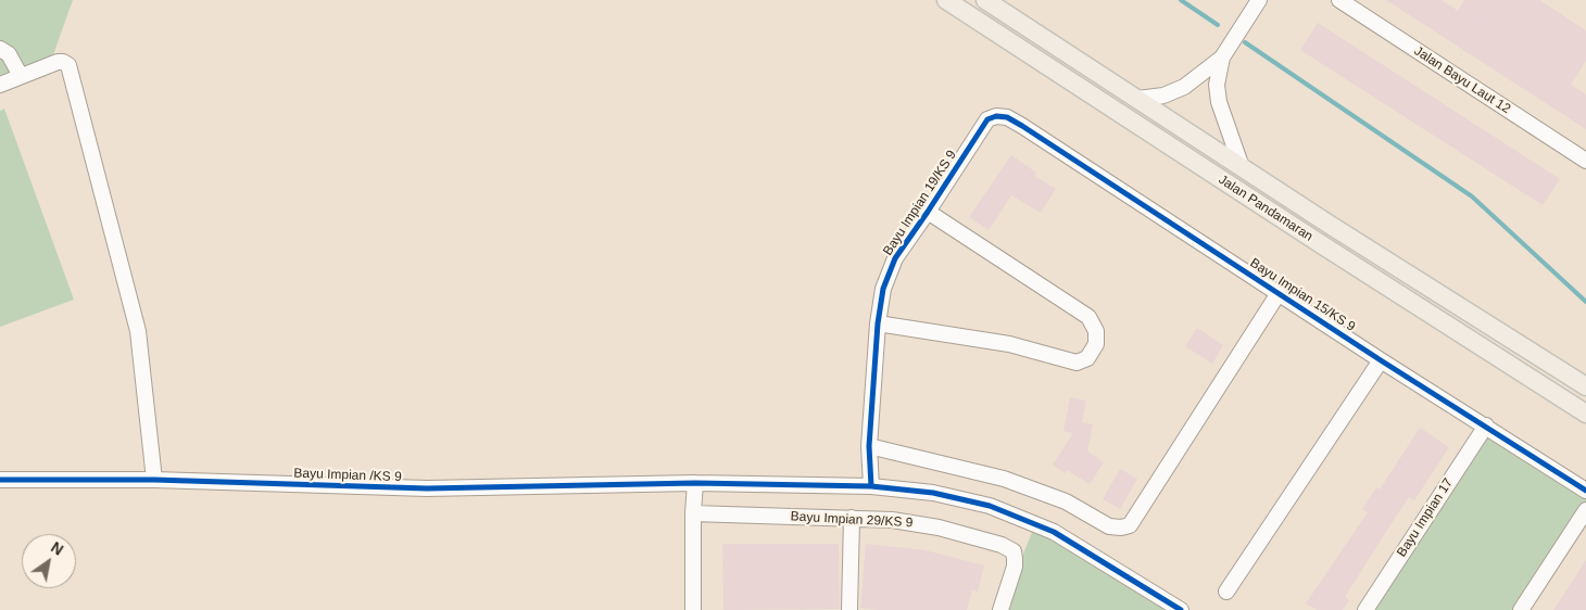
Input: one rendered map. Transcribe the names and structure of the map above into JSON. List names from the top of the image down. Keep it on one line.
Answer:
{"streets":{"main road":["Jalan Pandamaran"],"street":["Jalan Bayu Laut 12","Bayu Impian 19/KS 9","Bayu Impian 15/KS 9","Bayu Impian /KS 9","Bayu Impian 17","Bayu Impian 29/KS 9"]},"crossings":[["Bayu Impian 19/KS 9","Bayu Impian 15/KS 9"],["Bayu Impian 19/KS 9","Bayu Impian /KS 9"],["Bayu Impian 15/KS 9","Bayu Impian 17"]],"north":"top right"}
